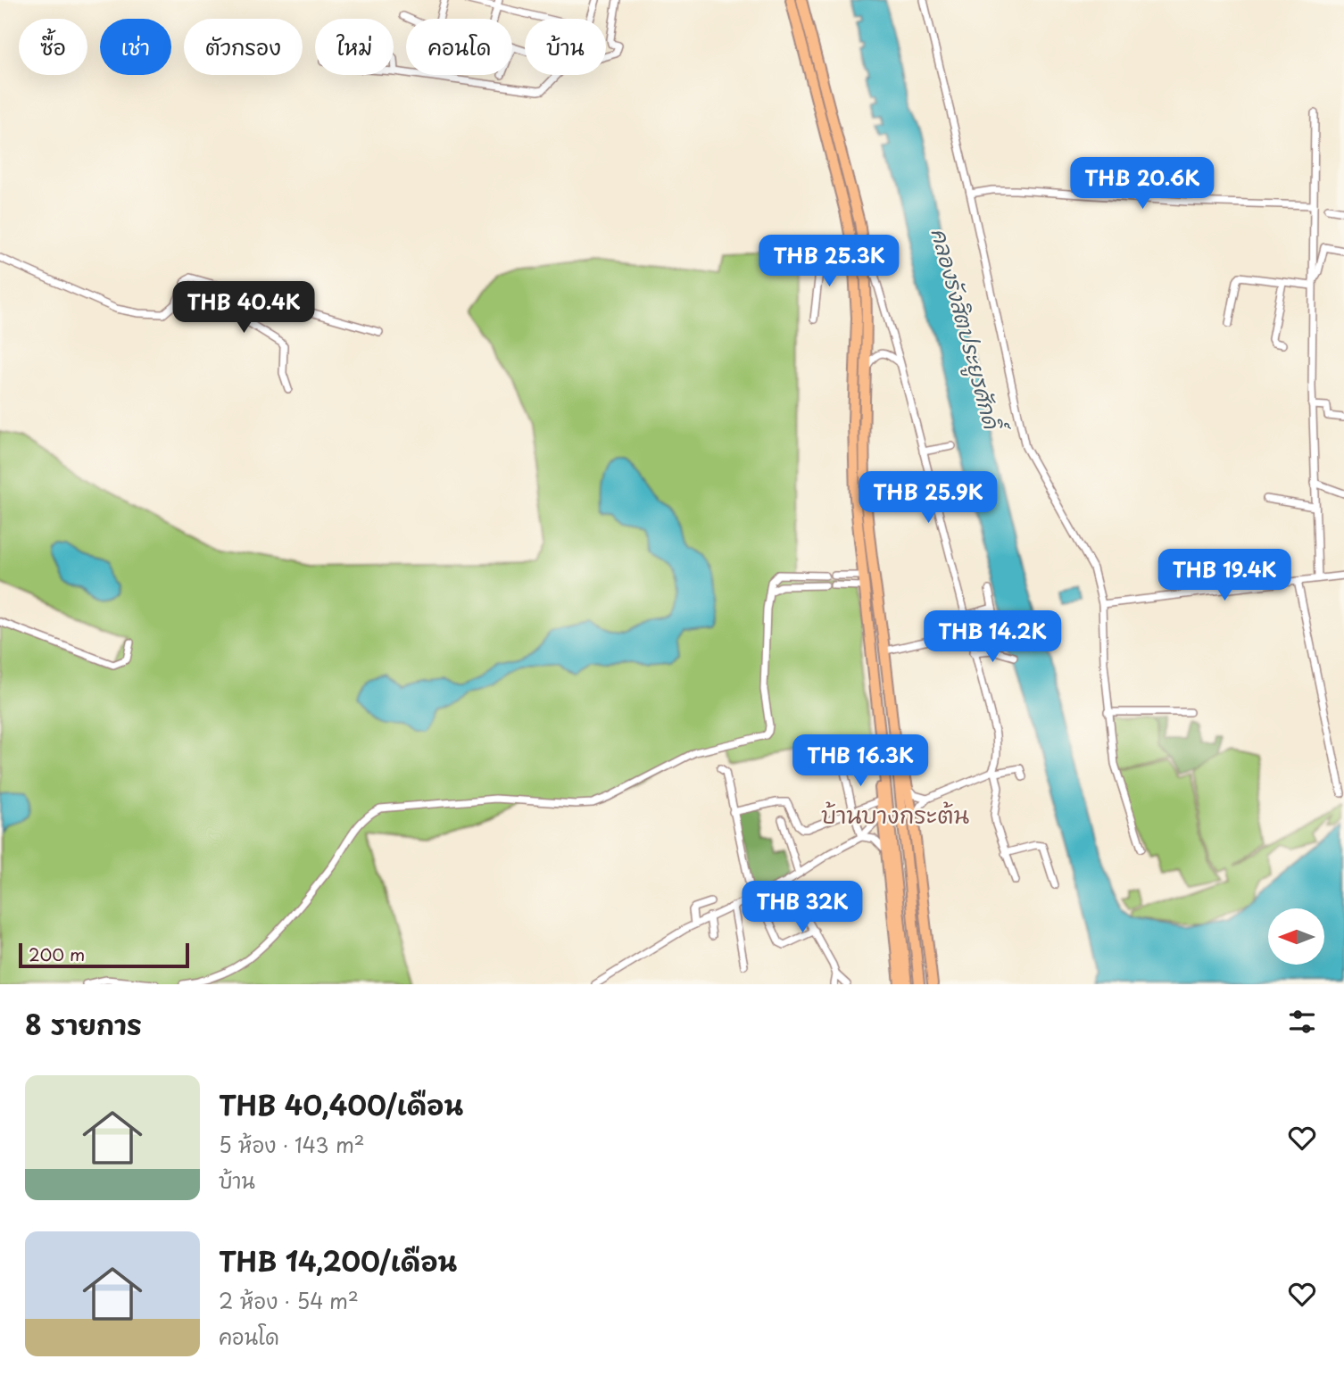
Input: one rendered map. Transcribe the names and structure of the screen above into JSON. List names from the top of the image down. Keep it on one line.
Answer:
{"districts":["บ้านบางกระต้น"],"water":["คลองรังสิตประยูรศักดิ์"],"scale_bar":"200 m","north":"left","page":{"chip":["ซื้อ","เช่า","ตัวกรอง","ใหม่","คอนโด","บ้าน"],"price":["THB 20.6K","THB 25.3K","THB 40.4K","THB 25.9K","THB 19.4K","THB 14.2K","THB 16.3K","THB 32K"],"scale":"200 m","heading":"8 รายการ","list":[{"name":"THB 40,400/เดือน","note":"5 ห้อง · 143 m² · บ้าน"},{"name":"THB 14,200/เดือน","note":"2 ห้อง · 54 m² · คอนโด"}]}}
